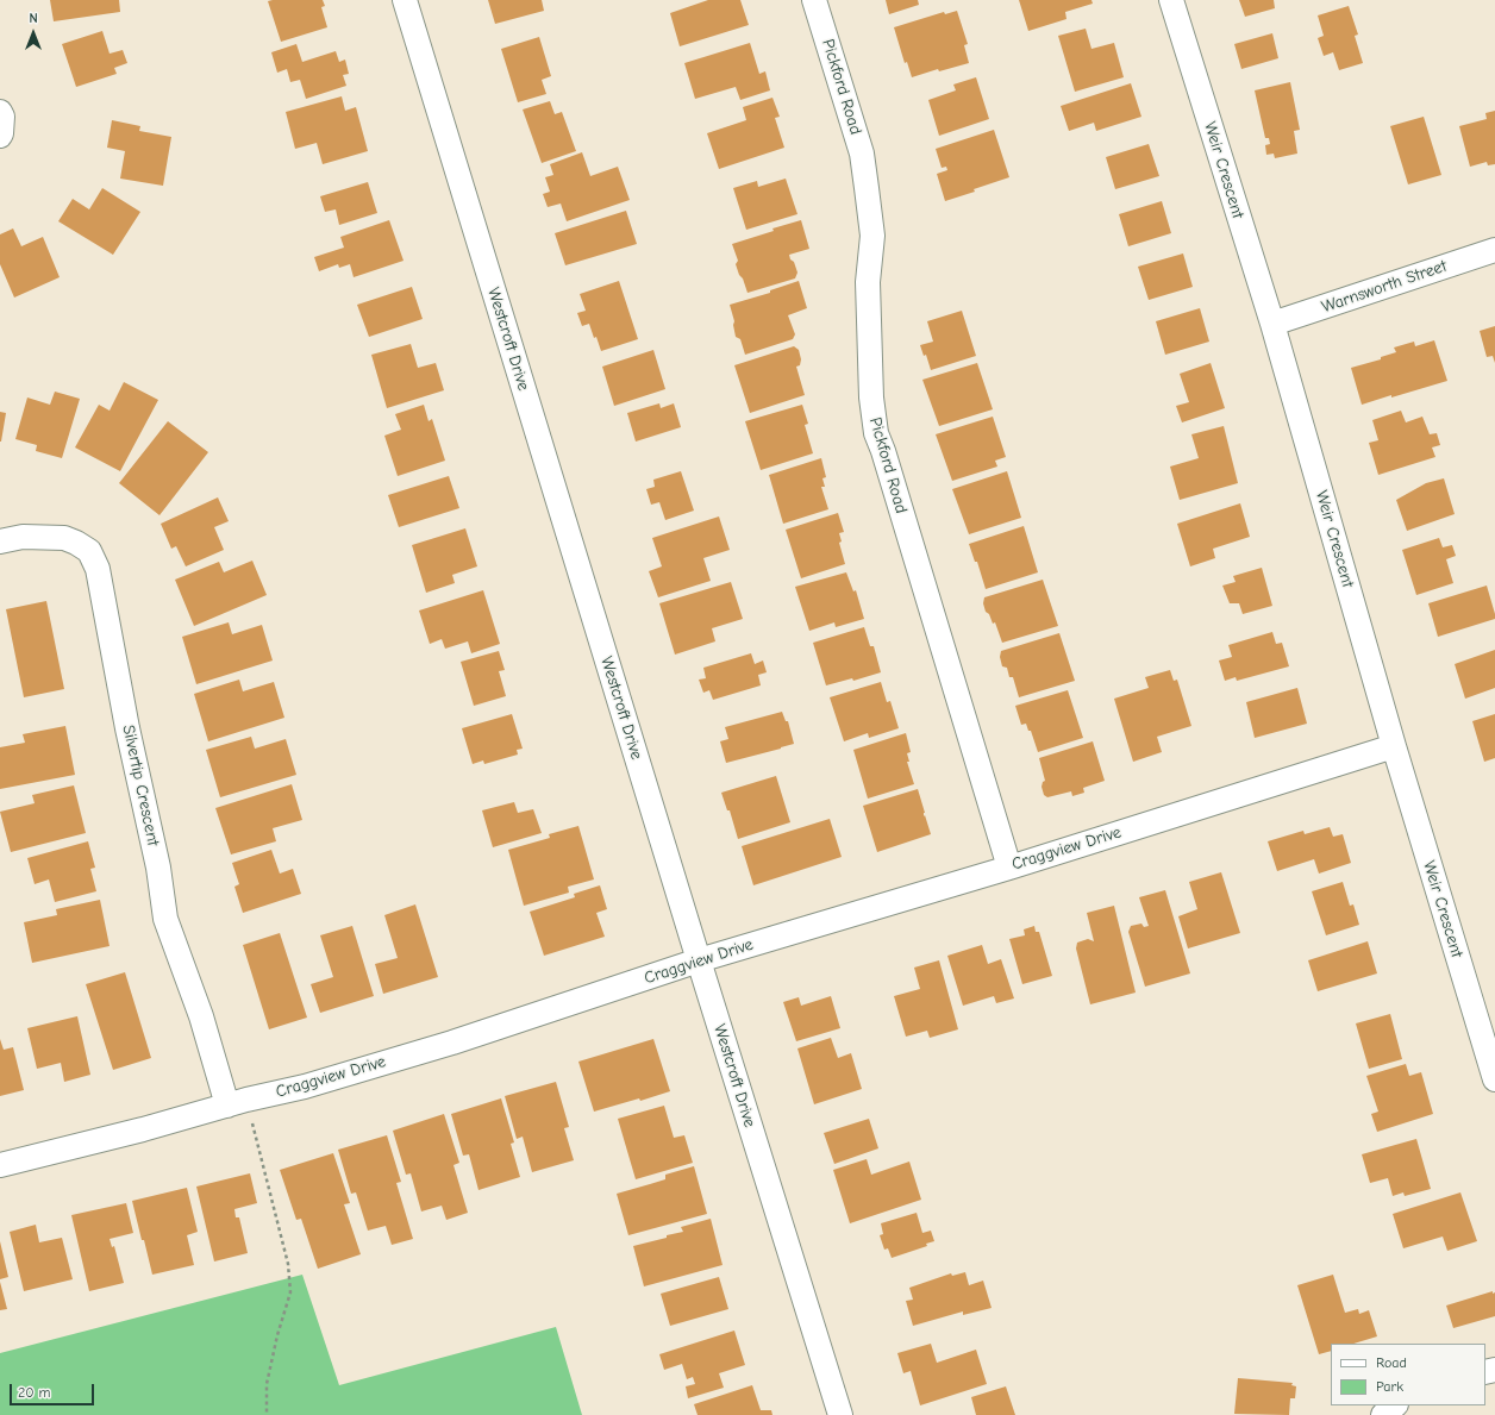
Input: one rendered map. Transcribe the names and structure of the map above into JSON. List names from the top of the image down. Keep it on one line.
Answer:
{"streets":{"street":["Pickford Road","Weir Crescent","Warnsworth Street","Westcroft Drive","Silvertip Crescent","Craggview Drive"]},"crossings":[["Pickford Road","Craggview Drive"],["Weir Crescent","Warnsworth Street"],["Weir Crescent","Craggview Drive"],["Westcroft Drive","Craggview Drive"],["Silvertip Crescent","Craggview Drive"]],"legend":["Road","Park"],"scale_bar":"20 m","north":"top"}
